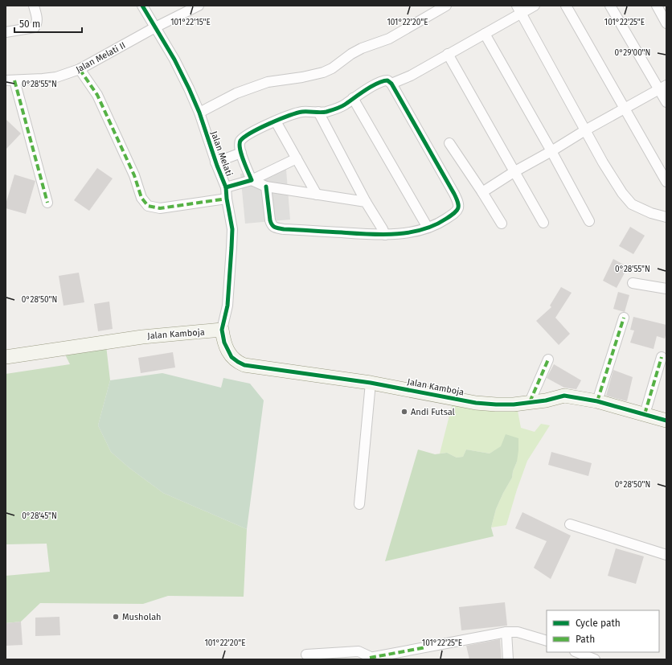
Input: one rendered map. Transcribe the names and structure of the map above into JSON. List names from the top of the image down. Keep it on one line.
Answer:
{"streets":{"street":["Jalan Melati II","Jalan Melati","Jalan Kamboja"]},"crossings":[["Jalan Melati II","Jalan Melati"],["Jalan Melati","Jalan Kamboja"]],"places":["Andi Futsal","Musholah"],"legend":["Cycle path","Path"],"scale_bar":"50 m","coordinates":["101°22'15\"E","101°22'20\"E","101°22'25\"E","0°29'00\"N","0°28'55\"N","0°28'50\"N","0°28'45\"N"]}
